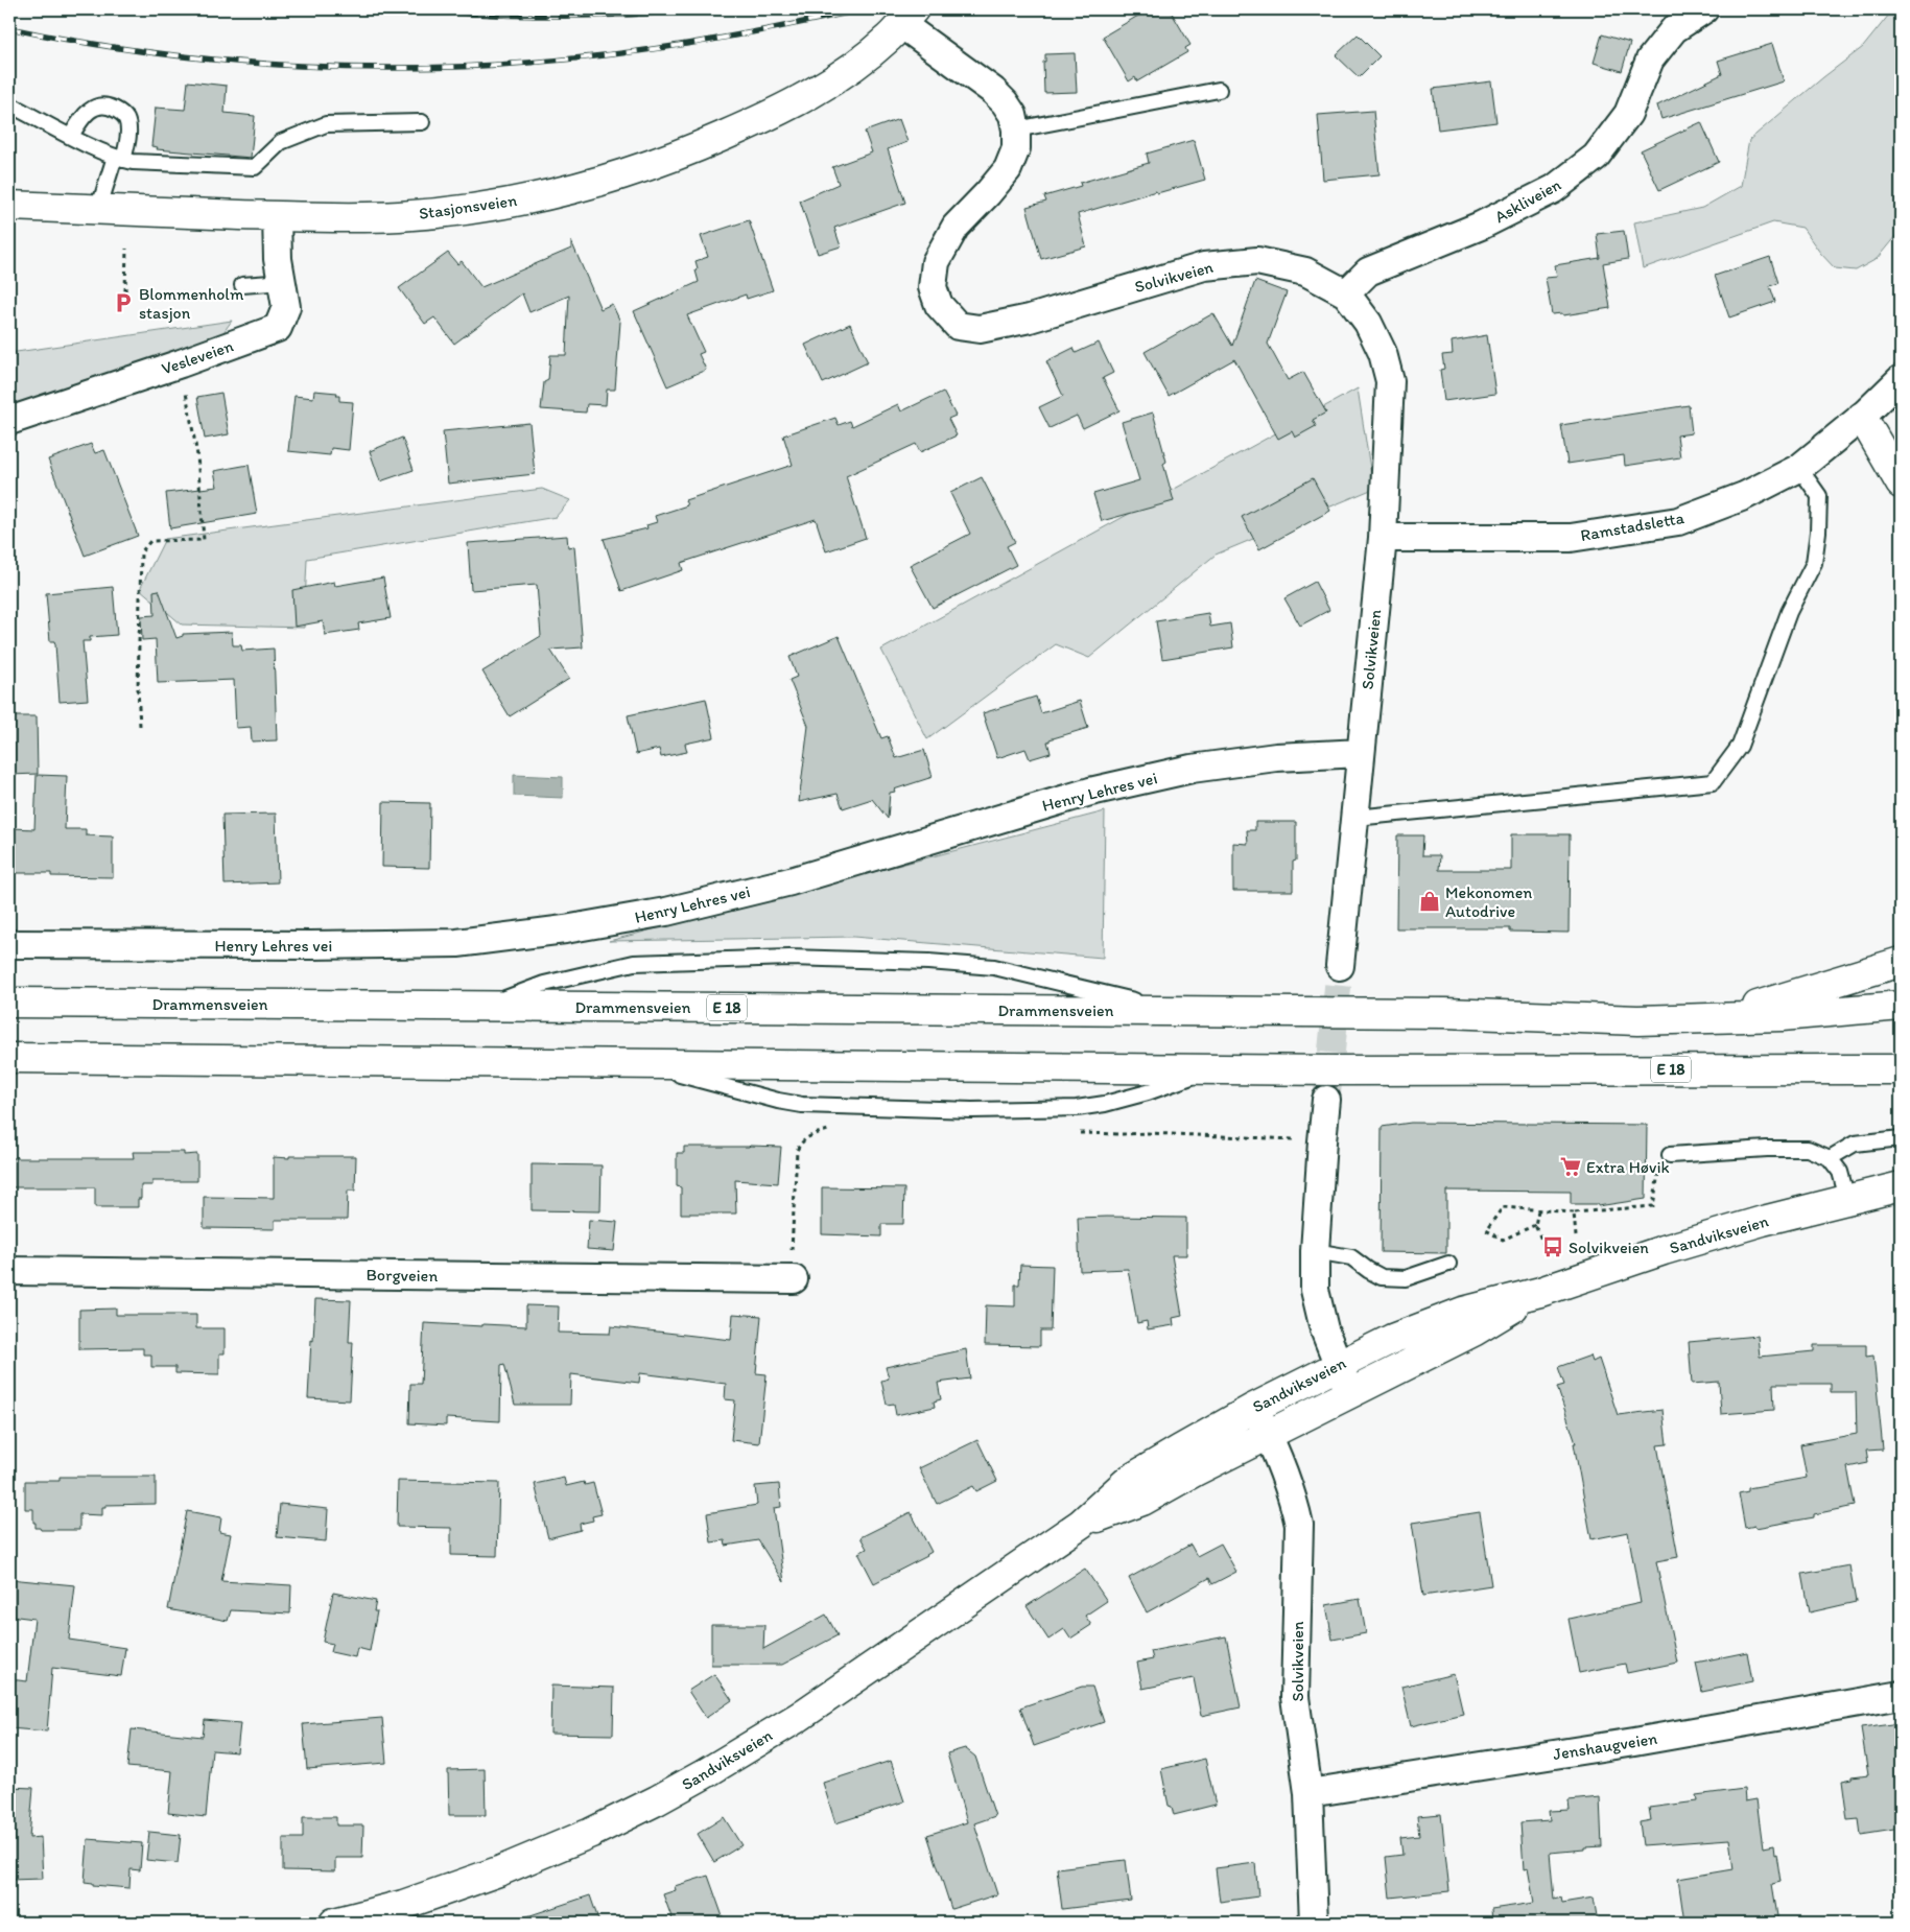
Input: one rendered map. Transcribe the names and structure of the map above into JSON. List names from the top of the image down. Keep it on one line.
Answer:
{"streets":{"main road":["Stasjonsveien","Drammensveien","E 18","Sandviksveien"],"street":["Askliveien","Solvikveien","Vesleveien","Ramstadsletta","Henry Lehres vei","Borgveien","Jenshaugveien"]},"crossings":[["Askliveien","Solvikveien"],["Stasjonsveien","Vesleveien"],["Solvikveien","Ramstadsletta"],["Solvikveien","Henry Lehres vei"],["Solvikveien","Sandviksveien"],["Solvikveien","Jenshaugveien"],["Drammensveien","E 18"]],"places":{"parking":["Blommenholm stasjon"],"shop":["Mekonomen Autodrive"],"supermarket":["Extra Høvik"],"bus stop":["Solvikveien"]}}
